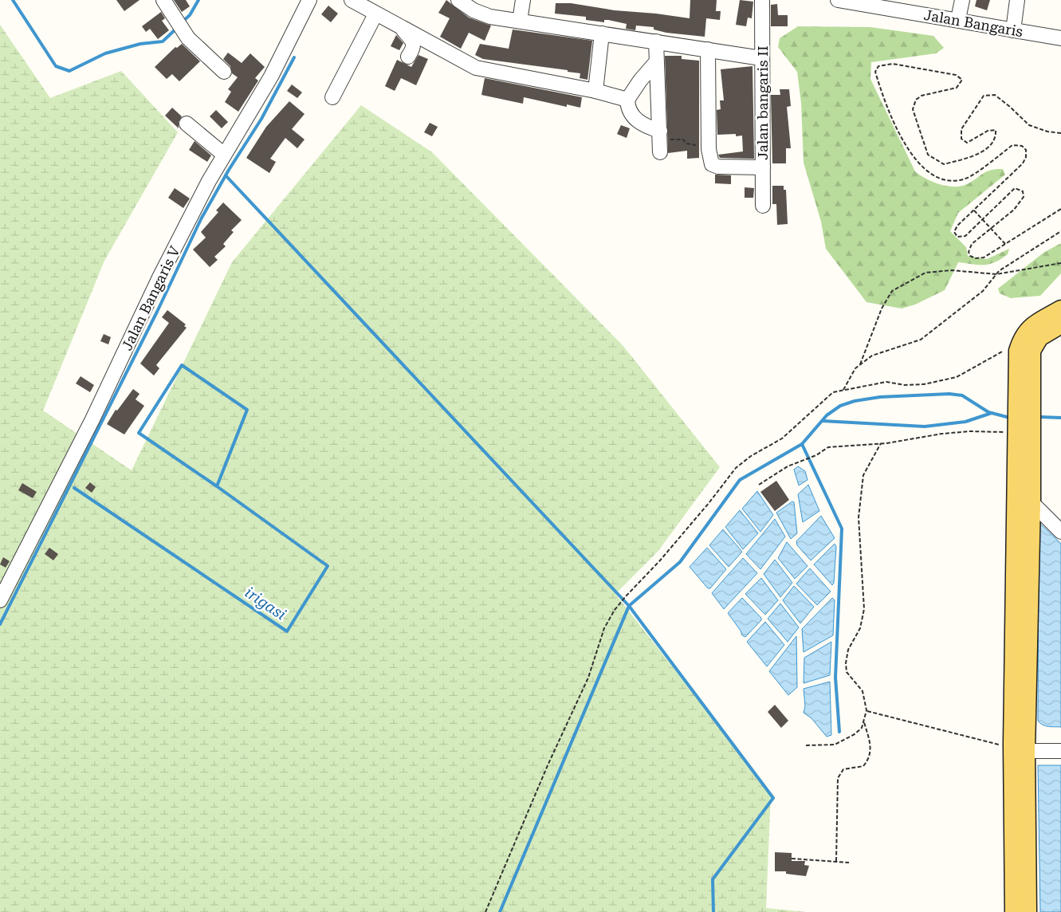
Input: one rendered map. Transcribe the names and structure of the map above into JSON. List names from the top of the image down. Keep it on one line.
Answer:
{"streets":{"street":["Jalan Bangaris","Jalan bangaris II","Jalan Bangaris V"]},"water":["irigasi"]}
